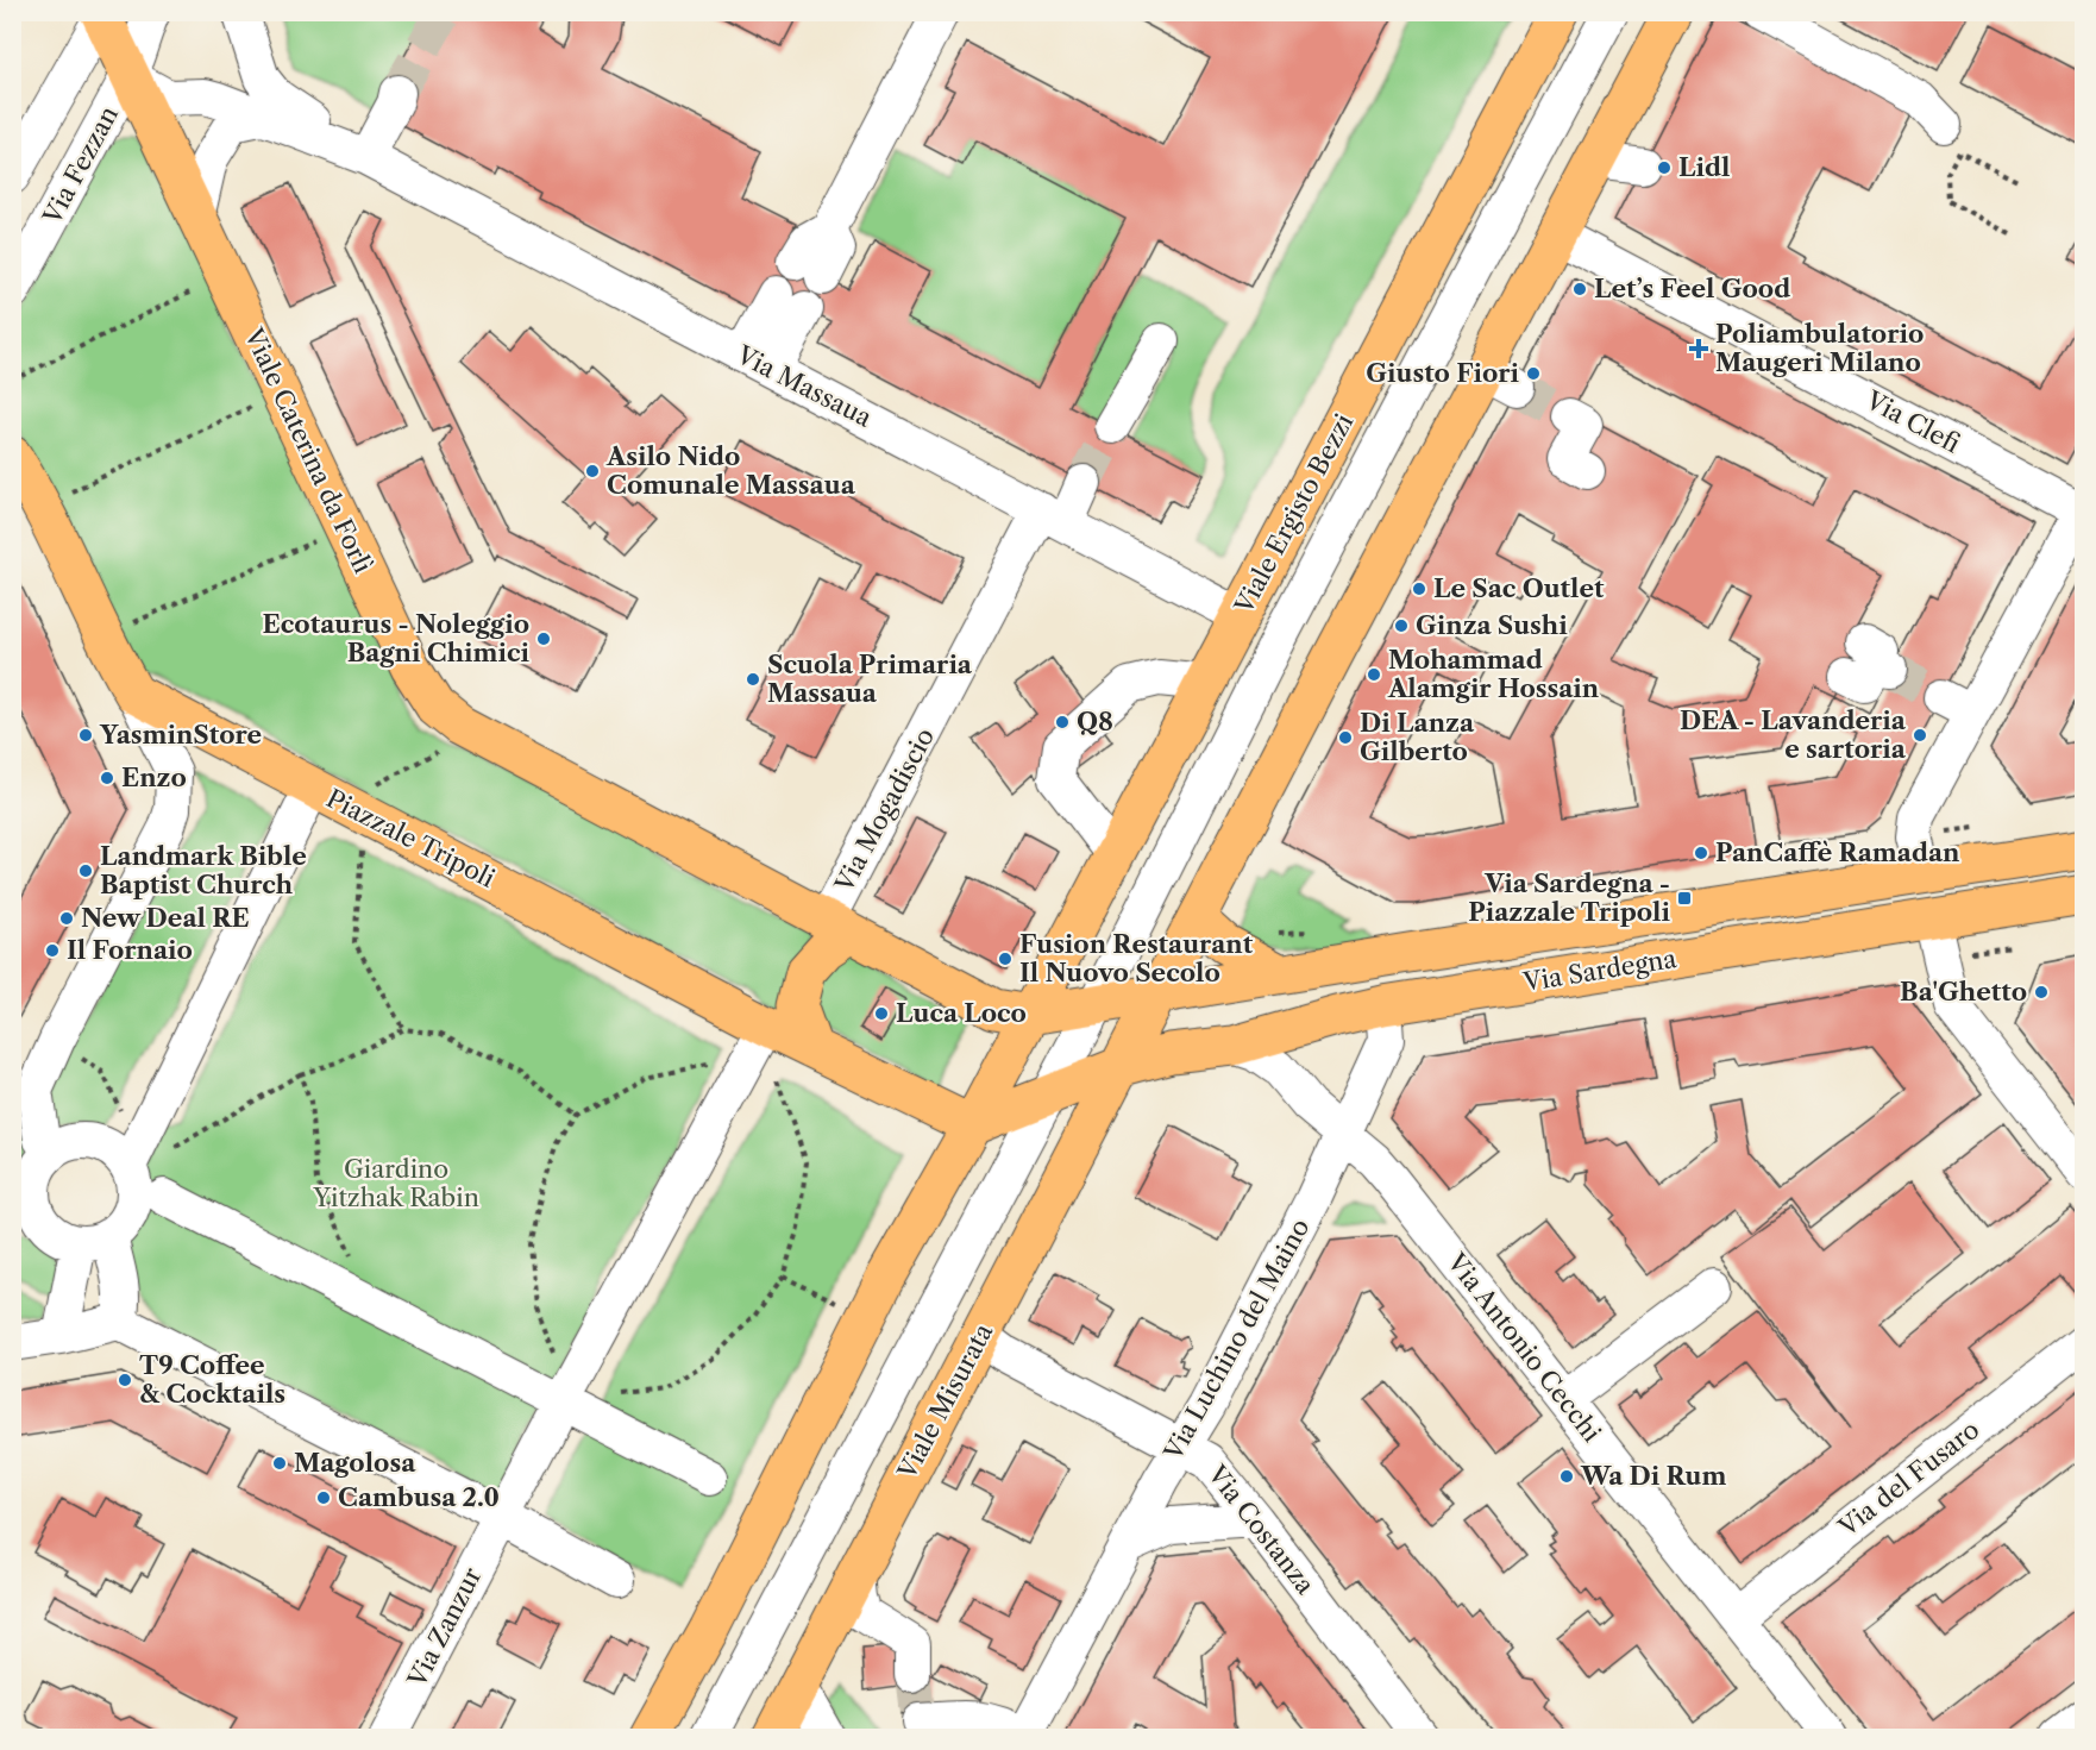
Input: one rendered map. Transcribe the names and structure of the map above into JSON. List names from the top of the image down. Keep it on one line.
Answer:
{"streets":{"main road":["Viale Caterina da Forlì","Viale Ergisto Bezzi","Piazzale Tripoli","Via Sardegna","Viale Misurata"],"street":["Via Fezzan","Via Massaua","Via Clefi","Via Mogadiscio","Via Luchino del Maino","Via Antonio Cecchi","Via del Fusaro","Via Costanza","Via Zanzur"]},"crossings":[["Via Fezzan","Viale Caterina da Forlì"],["Via Massaua","Viale Ergisto Bezzi"],["Via Massaua","Via Mogadiscio"],["Viale Caterina da Forlì","Via Mogadiscio"],["Via Sardegna","Via Antonio Cecchi"],["Via Sardegna","Viale Misurata"],["Via Luchino del Maino","Via Antonio Cecchi"],["Via Luchino del Maino","Via Costanza"],["Via Antonio Cecchi","Via del Fusaro"],["Viale Misurata","Via Costanza"]],"parks":["Giardino Yitzhak Rabin"],"places":{"other":["Lidl","Let’s Feel Good","Giusto Fiori","Asilo Nido Comunale Massaua","Le Sac Outlet","Ginza Sushi","Ecotaurus - Noleggio Bagni Chimici","Mohammad Alamgir Hossain","Scuola Primaria Massaua","Q8","YasminStore","DEA - Lavanderia e sartoria","Di Lanza Gilberto","Enzo","PanCaffè Ramadan","Landmark Bible Baptist Church","New Deal RE","Il Fornaio","Fusion Restaurant Il Nuovo Secolo","Ba'Ghetto","Luca Loco","T9 Coffee & Cocktails","Magolosa","Wa Di Rum","Cambusa 2.0"],"health":["Poliambulatorio Maugeri Milano"],"transit":["Via Sardegna - Piazzale Tripoli"]}}
